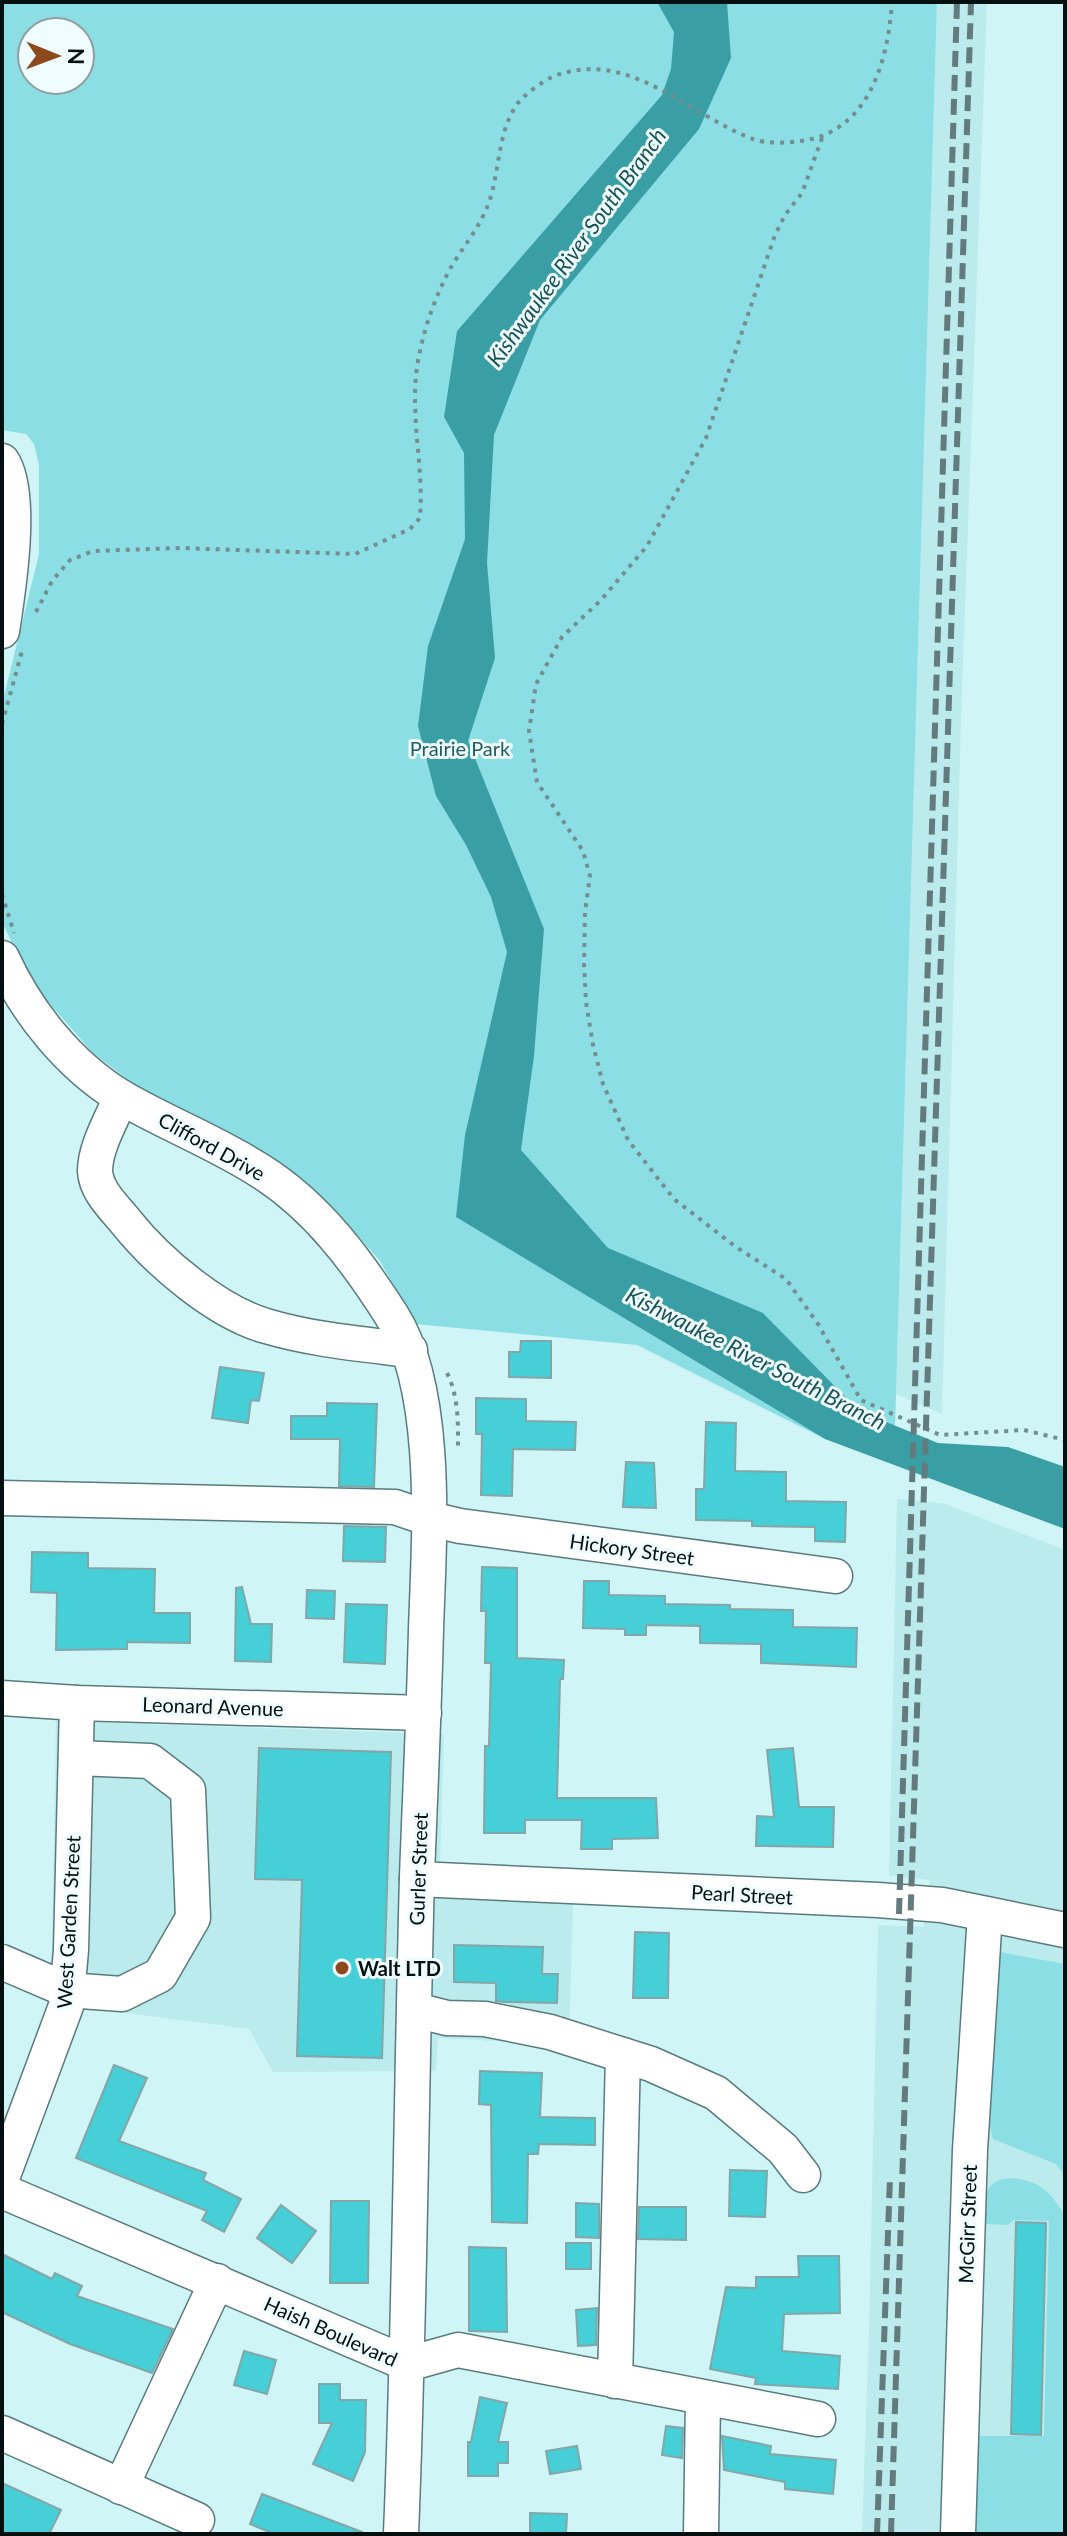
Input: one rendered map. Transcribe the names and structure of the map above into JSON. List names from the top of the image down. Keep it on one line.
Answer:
{"streets":{"street":["Clifford Drive","Hickory Street","Leonard Avenue","Gurler Street","Pearl Street","West Garden Street","McGirr Street","Haish Boulevard"]},"crossings":[["Clifford Drive","Gurler Street"],["Hickory Street","Gurler Street"],["Leonard Avenue","Gurler Street"],["Leonard Avenue","West Garden Street"],["Gurler Street","Pearl Street"],["Gurler Street","Haish Boulevard"],["Pearl Street","McGirr Street"]],"water":["Kishwaukee River South Branch"],"parks":["Prairie Park"],"places":["Walt LTD"],"north":"right"}
